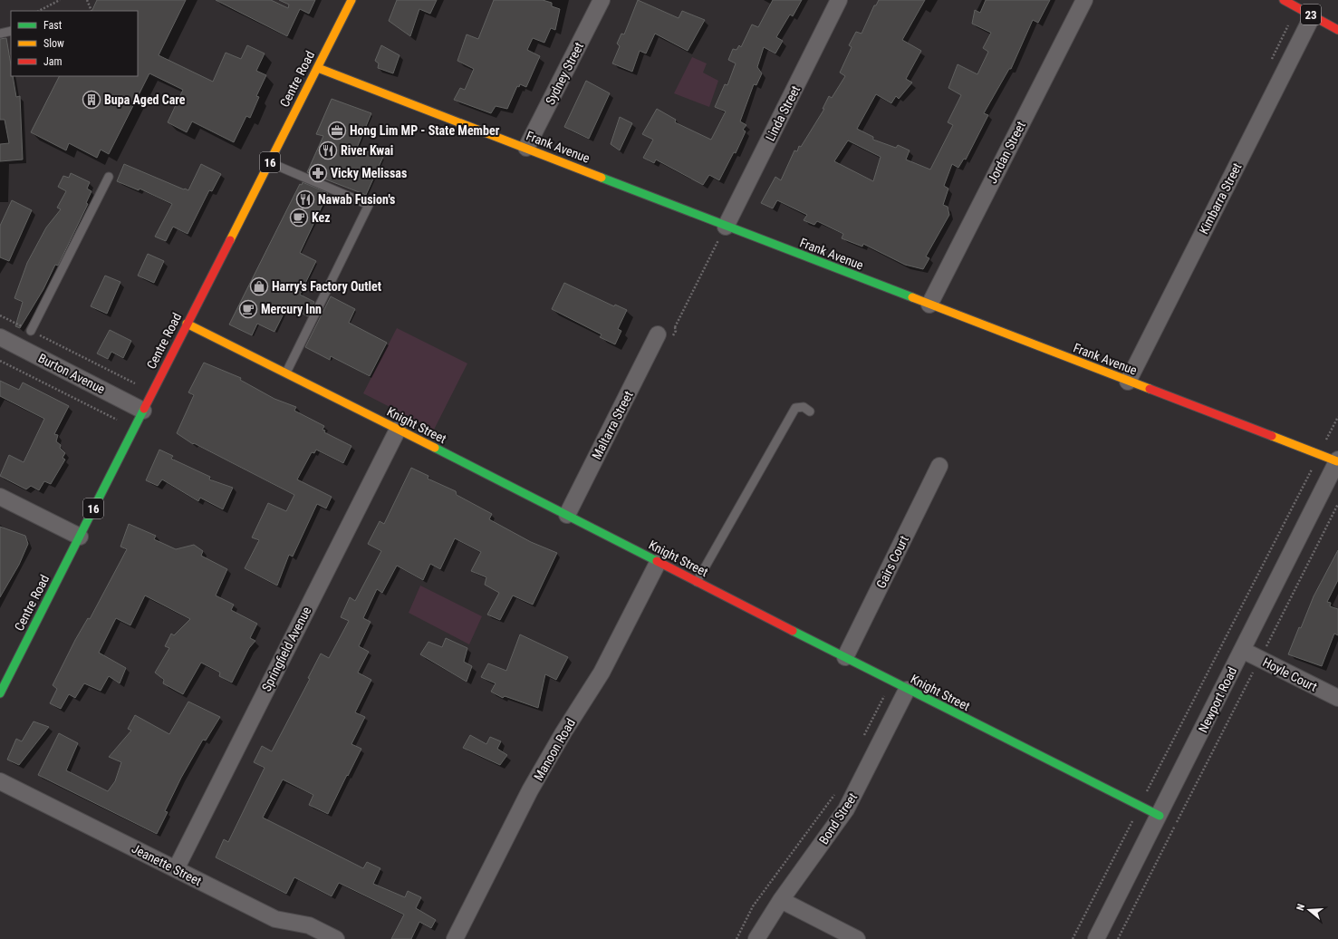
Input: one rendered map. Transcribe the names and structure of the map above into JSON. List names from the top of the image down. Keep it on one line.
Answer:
{"streets":{"street":["23","Sydney Street","Centre Road","Linda Street","Frank Avenue","Jordan Street","16","Kimbarra Street","Burton Avenue","Knight Street","Maltarra Street","Gairs Court","Springfield Avenue","Hoyle Court","Newport Road","Manoon Road","Bond Street","Jeanette Street"]},"crossings":[["23","Kimbarra Street"],["Sydney Street","Frank Avenue"],["Centre Road","Frank Avenue"],["Centre Road","Burton Avenue"],["Centre Road","Knight Street"],["Linda Street","Frank Avenue"],["Frank Avenue","Jordan Street"],["Frank Avenue","Kimbarra Street"],["Frank Avenue","Newport Road"],["Knight Street","Maltarra Street"],["Knight Street","Gairs Court"],["Knight Street","Springfield Avenue"],["Knight Street","Newport Road"],["Knight Street","Manoon Road"],["Knight Street","Bond Street"],["Springfield Avenue","Jeanette Street"],["Hoyle Court","Newport Road"]],"places":{"building":["Bupa Aged Care"],"office":["Hong Lim MP - State Member"],"restaurant":["River Kwai","Nawab Fusion's"],"pharmacy":["Vicky Melissas"],"cafe":["Kez","Mercury Inn"],"shop":["Harry's Factory Outlet"]},"legend":["Fast","Slow","Jam"],"north":"left"}
